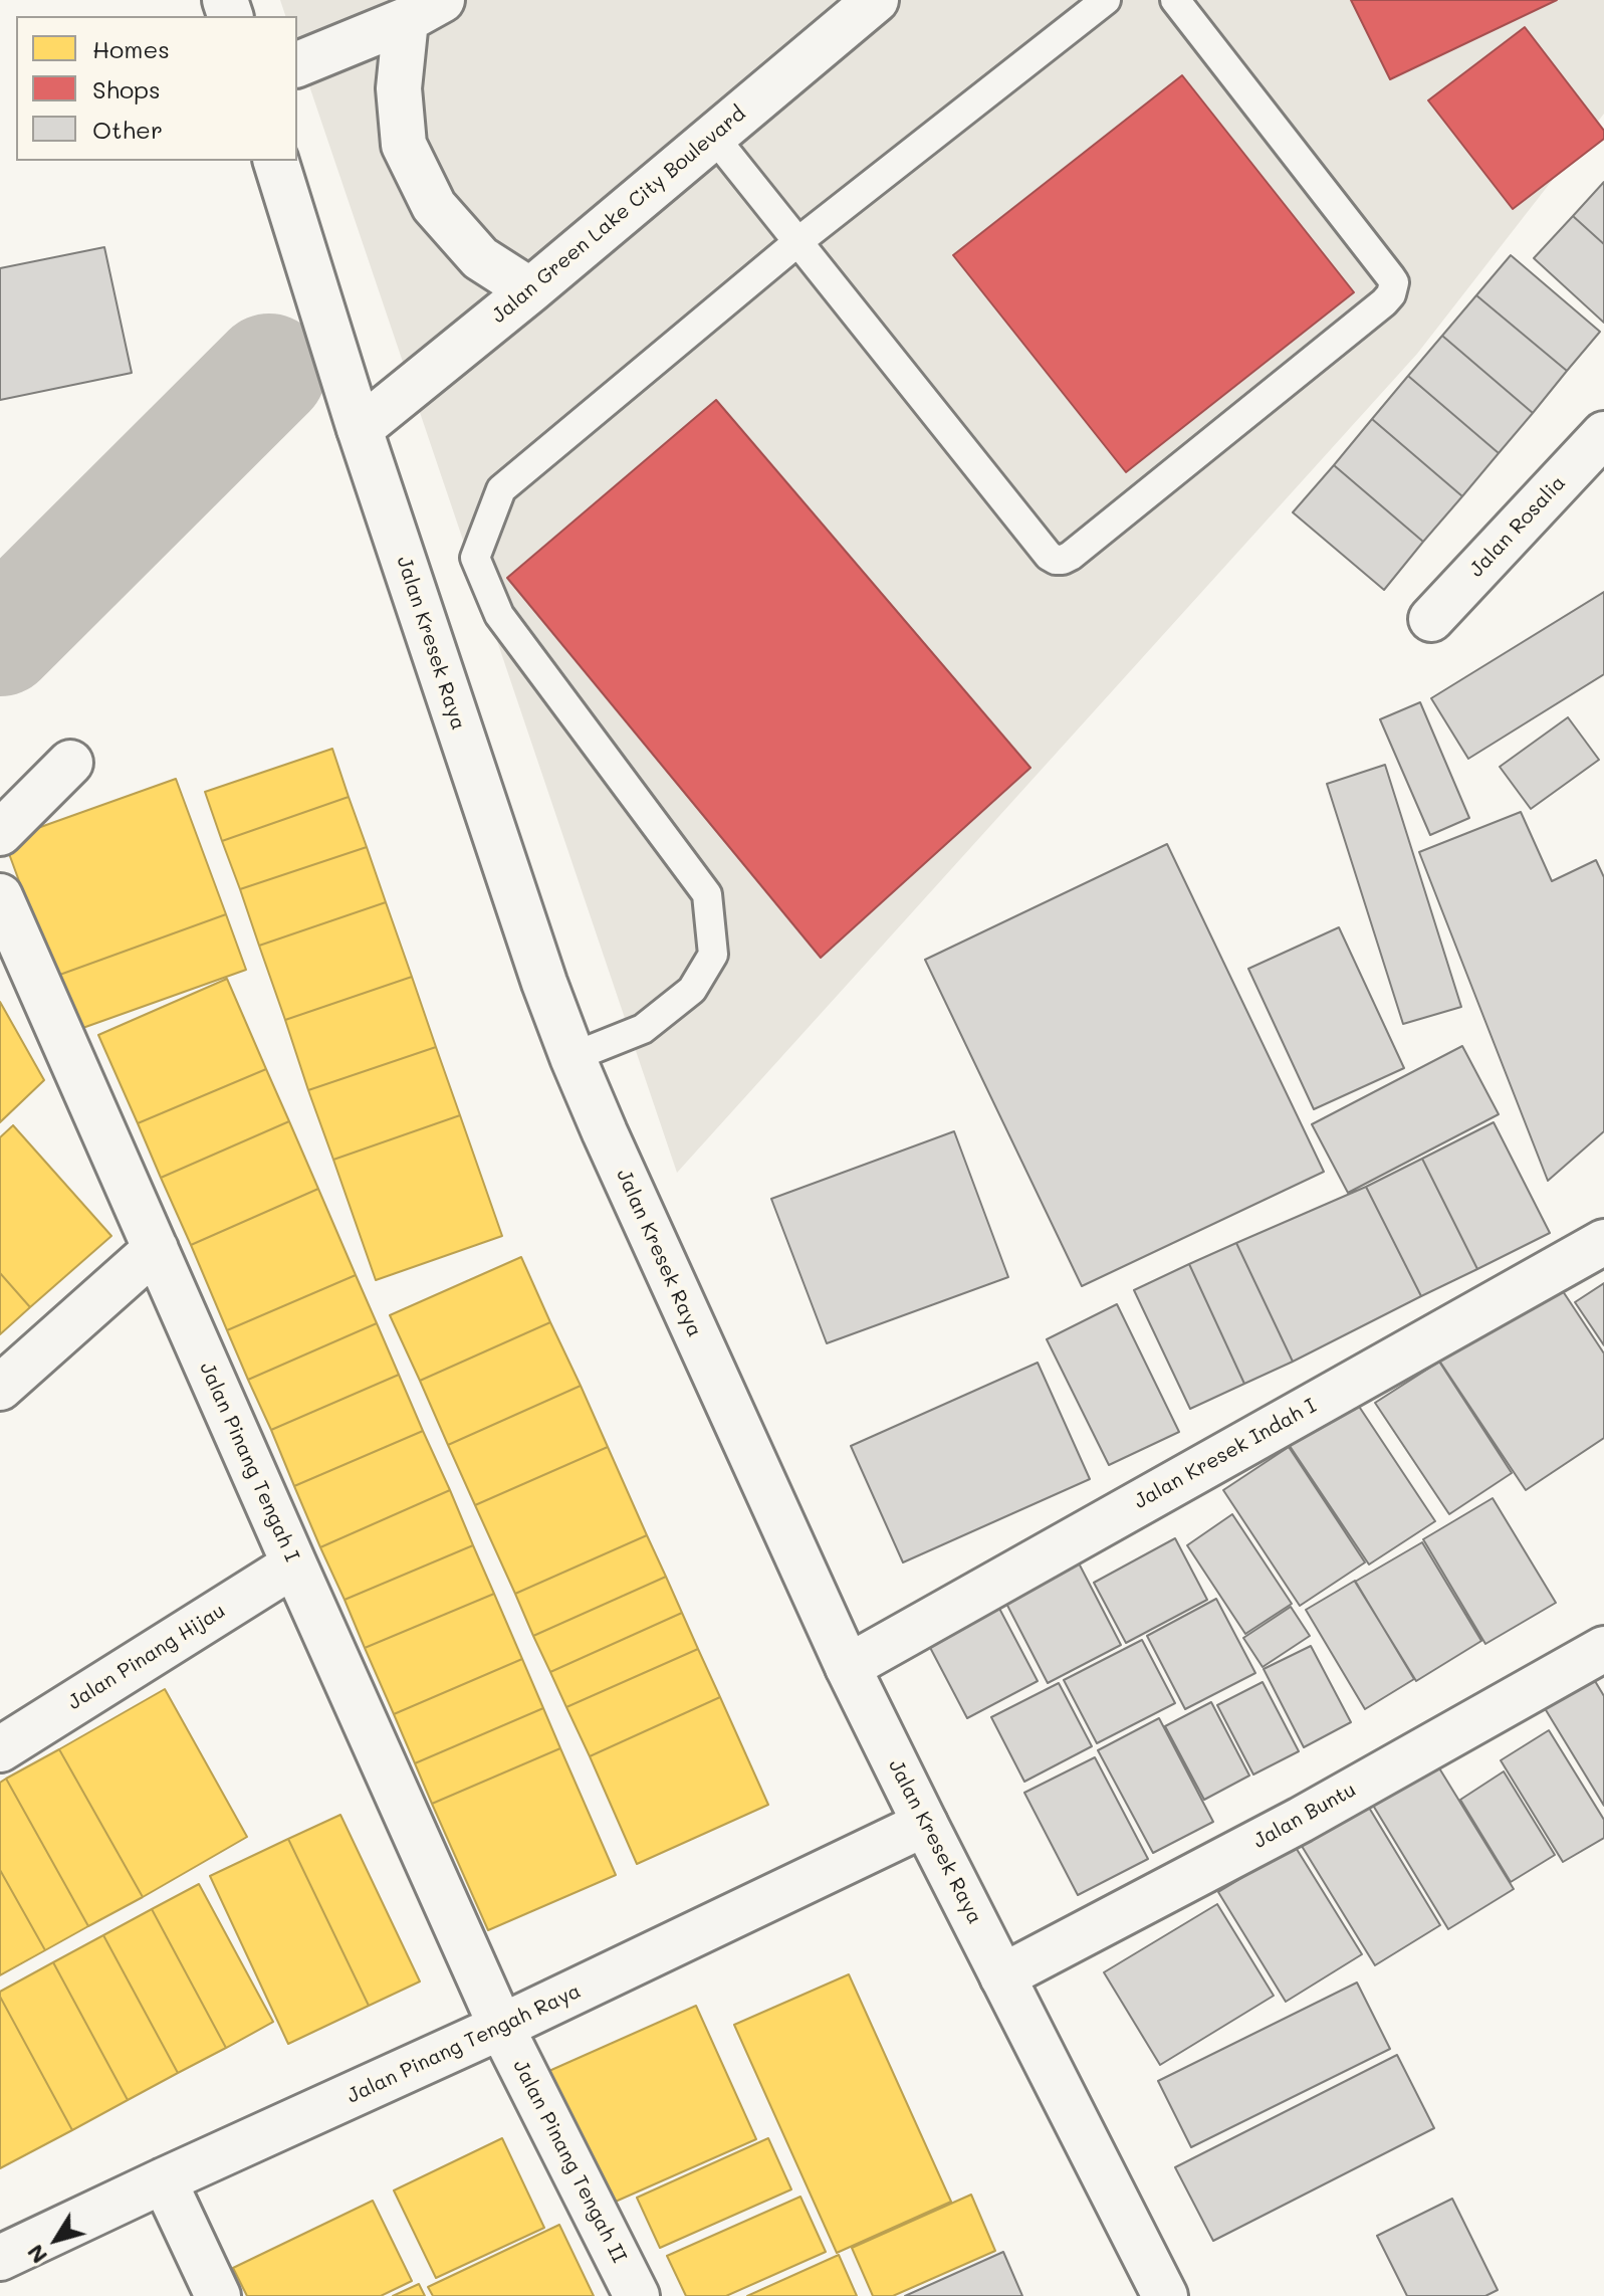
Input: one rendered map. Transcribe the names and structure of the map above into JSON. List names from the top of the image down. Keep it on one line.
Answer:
{"streets":{"street":["Jalan Green Lake City Boulevard","Jalan Rosalia","Jalan Kresek Raya","Jalan Kresek Indah I","Jalan Pinang Tengah I","Jalan Pinang Hijau","Jalan Buntu","Jalan Pinang Tengah Raya","Jalan Pinang Tengah II"]},"crossings":[["Jalan Green Lake City Boulevard","Jalan Kresek Raya"],["Jalan Kresek Raya","Jalan Kresek Indah I"],["Jalan Kresek Raya","Jalan Buntu"],["Jalan Kresek Raya","Jalan Pinang Tengah Raya"],["Jalan Pinang Tengah I","Jalan Pinang Hijau"],["Jalan Pinang Tengah I","Jalan Pinang Tengah Raya"],["Jalan Pinang Tengah I","Jalan Pinang Tengah II"],["Jalan Pinang Tengah Raya","Jalan Pinang Tengah II"]],"legend":["Homes","Shops","Other"],"north":"bottom left"}
